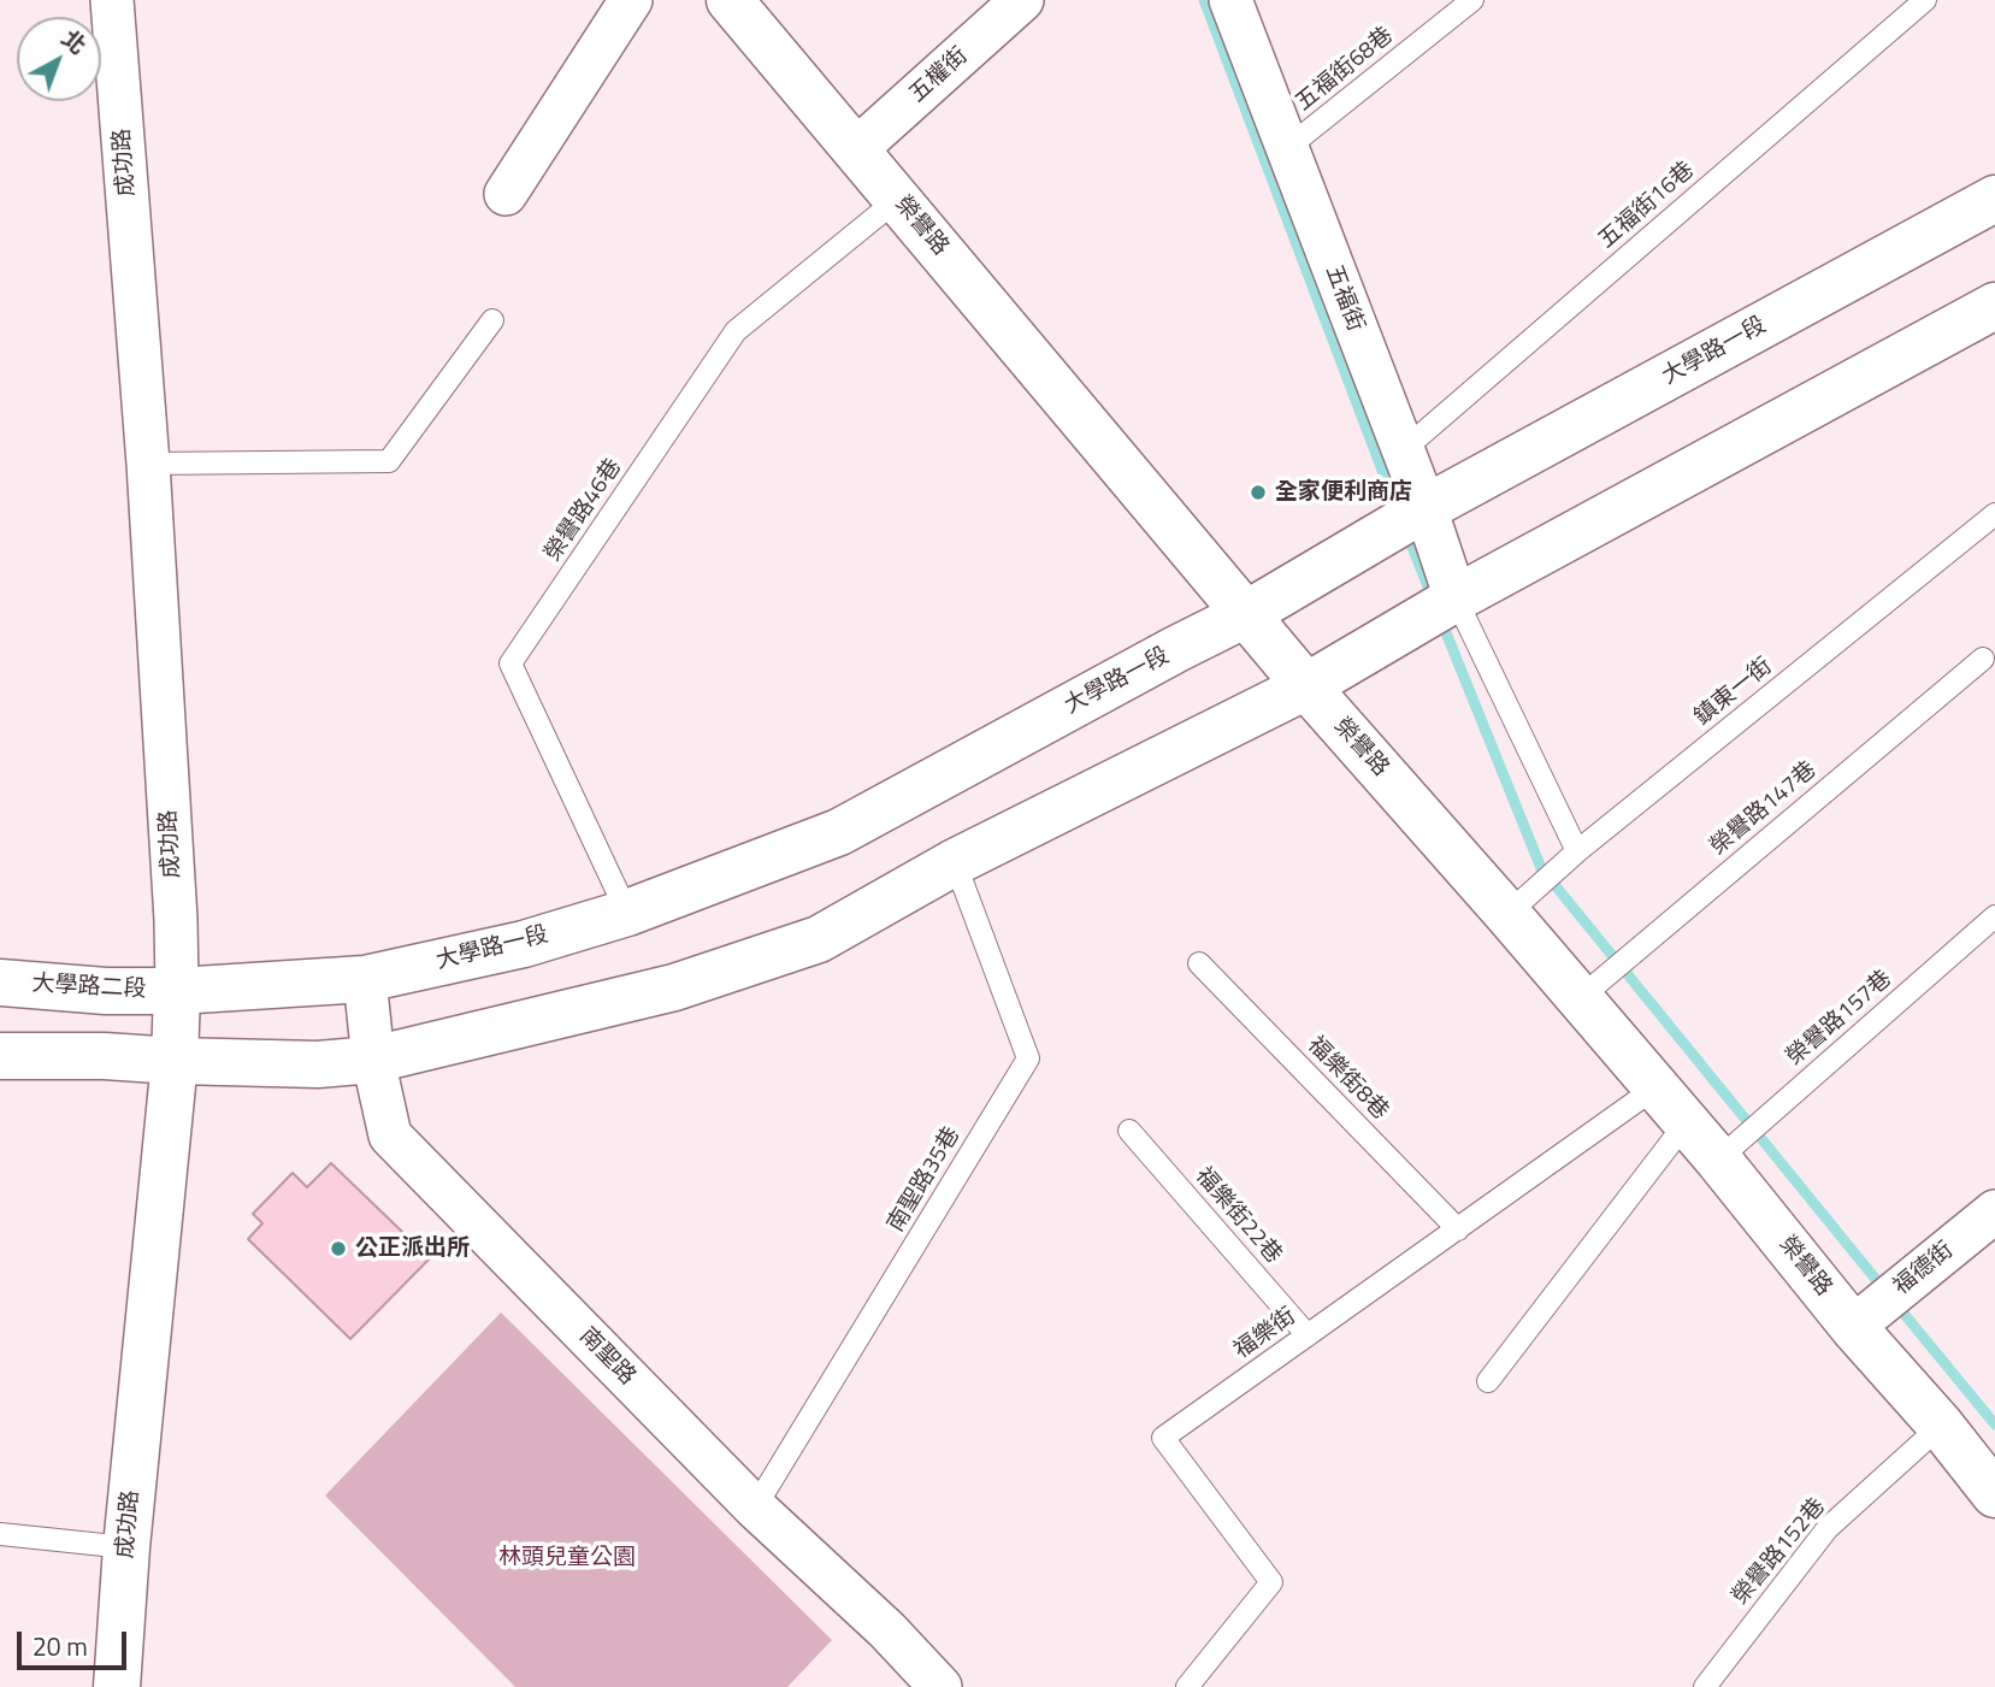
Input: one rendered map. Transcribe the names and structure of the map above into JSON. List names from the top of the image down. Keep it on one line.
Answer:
{"streets":{"main road":["成功路","榮譽路","大學路一段","大學路二段"],"street":["五權街","五福街","福德街","南聖路"],"lane":["五福街68巷","五福街16巷","榮譽路46巷","鎮東一街","榮譽路147巷","榮譽路157巷","福樂街8巷","南聖路35巷","福樂街22巷","福樂街","榮譽路152巷"]},"crossings":[["五福街68巷","五福街"],["五權街","榮譽路"],["成功路","大學路一段"],["成功路","大學路二段"],["五福街16巷","五福街"],["榮譽路","大學路一段"],["榮譽路","榮譽路46巷"],["榮譽路","鎮東一街"],["榮譽路","榮譽路147巷"],["榮譽路","榮譽路157巷"],["榮譽路","福德街"],["榮譽路","福樂街"],["榮譽路","榮譽路152巷"],["五福街","大學路一段"],["大學路一段","榮譽路46巷"],["大學路一段","大學路二段"],["大學路一段","南聖路"],["福樂街8巷","福樂街"],["南聖路35巷","南聖路"],["福樂街22巷","福樂街"]],"parks":["林頭兒童公園"],"places":["全家便利商店","公正派出所"],"scale_bar":"20 m","north":"top right"}
